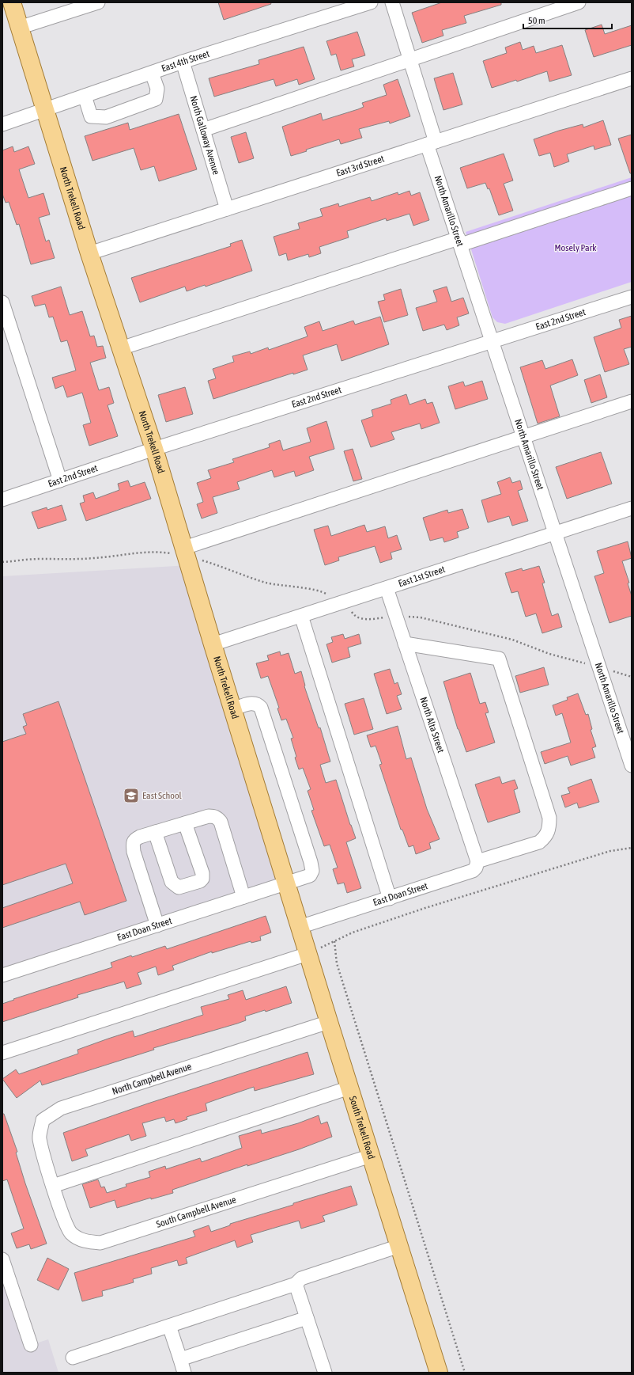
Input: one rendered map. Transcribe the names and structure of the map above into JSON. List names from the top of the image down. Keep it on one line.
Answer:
{"streets":{"main road":["North Trekell Road","South Trekell Road"],"street":["East 4th Street","North Galloway Avenue","East 3rd Street","North Amarillo Street","East 2nd Street","East 1st Street","North Alta Street","East Doan Street","North Campbell Avenue","South Campbell Avenue"]},"crossings":[["East 4th Street","North Galloway Avenue"],["East 4th Street","North Trekell Road"],["North Galloway Avenue","East 3rd Street"],["East 3rd Street","North Trekell Road"],["East 3rd Street","North Amarillo Street"],["North Trekell Road","East 2nd Street"],["North Trekell Road","East 1st Street"],["North Trekell Road","East Doan Street"],["North Trekell Road","South Trekell Road"],["North Amarillo Street","East 2nd Street"],["North Amarillo Street","East 1st Street"],["East 1st Street","North Alta Street"],["North Alta Street","East Doan Street"],["East Doan Street","South Trekell Road"],["North Campbell Avenue","South Trekell Road"],["North Campbell Avenue","South Campbell Avenue"],["South Trekell Road","South Campbell Avenue"]],"parks":["Mosely Park"],"places":{"school or university":["East School"]},"scale_bar":"50 m"}
